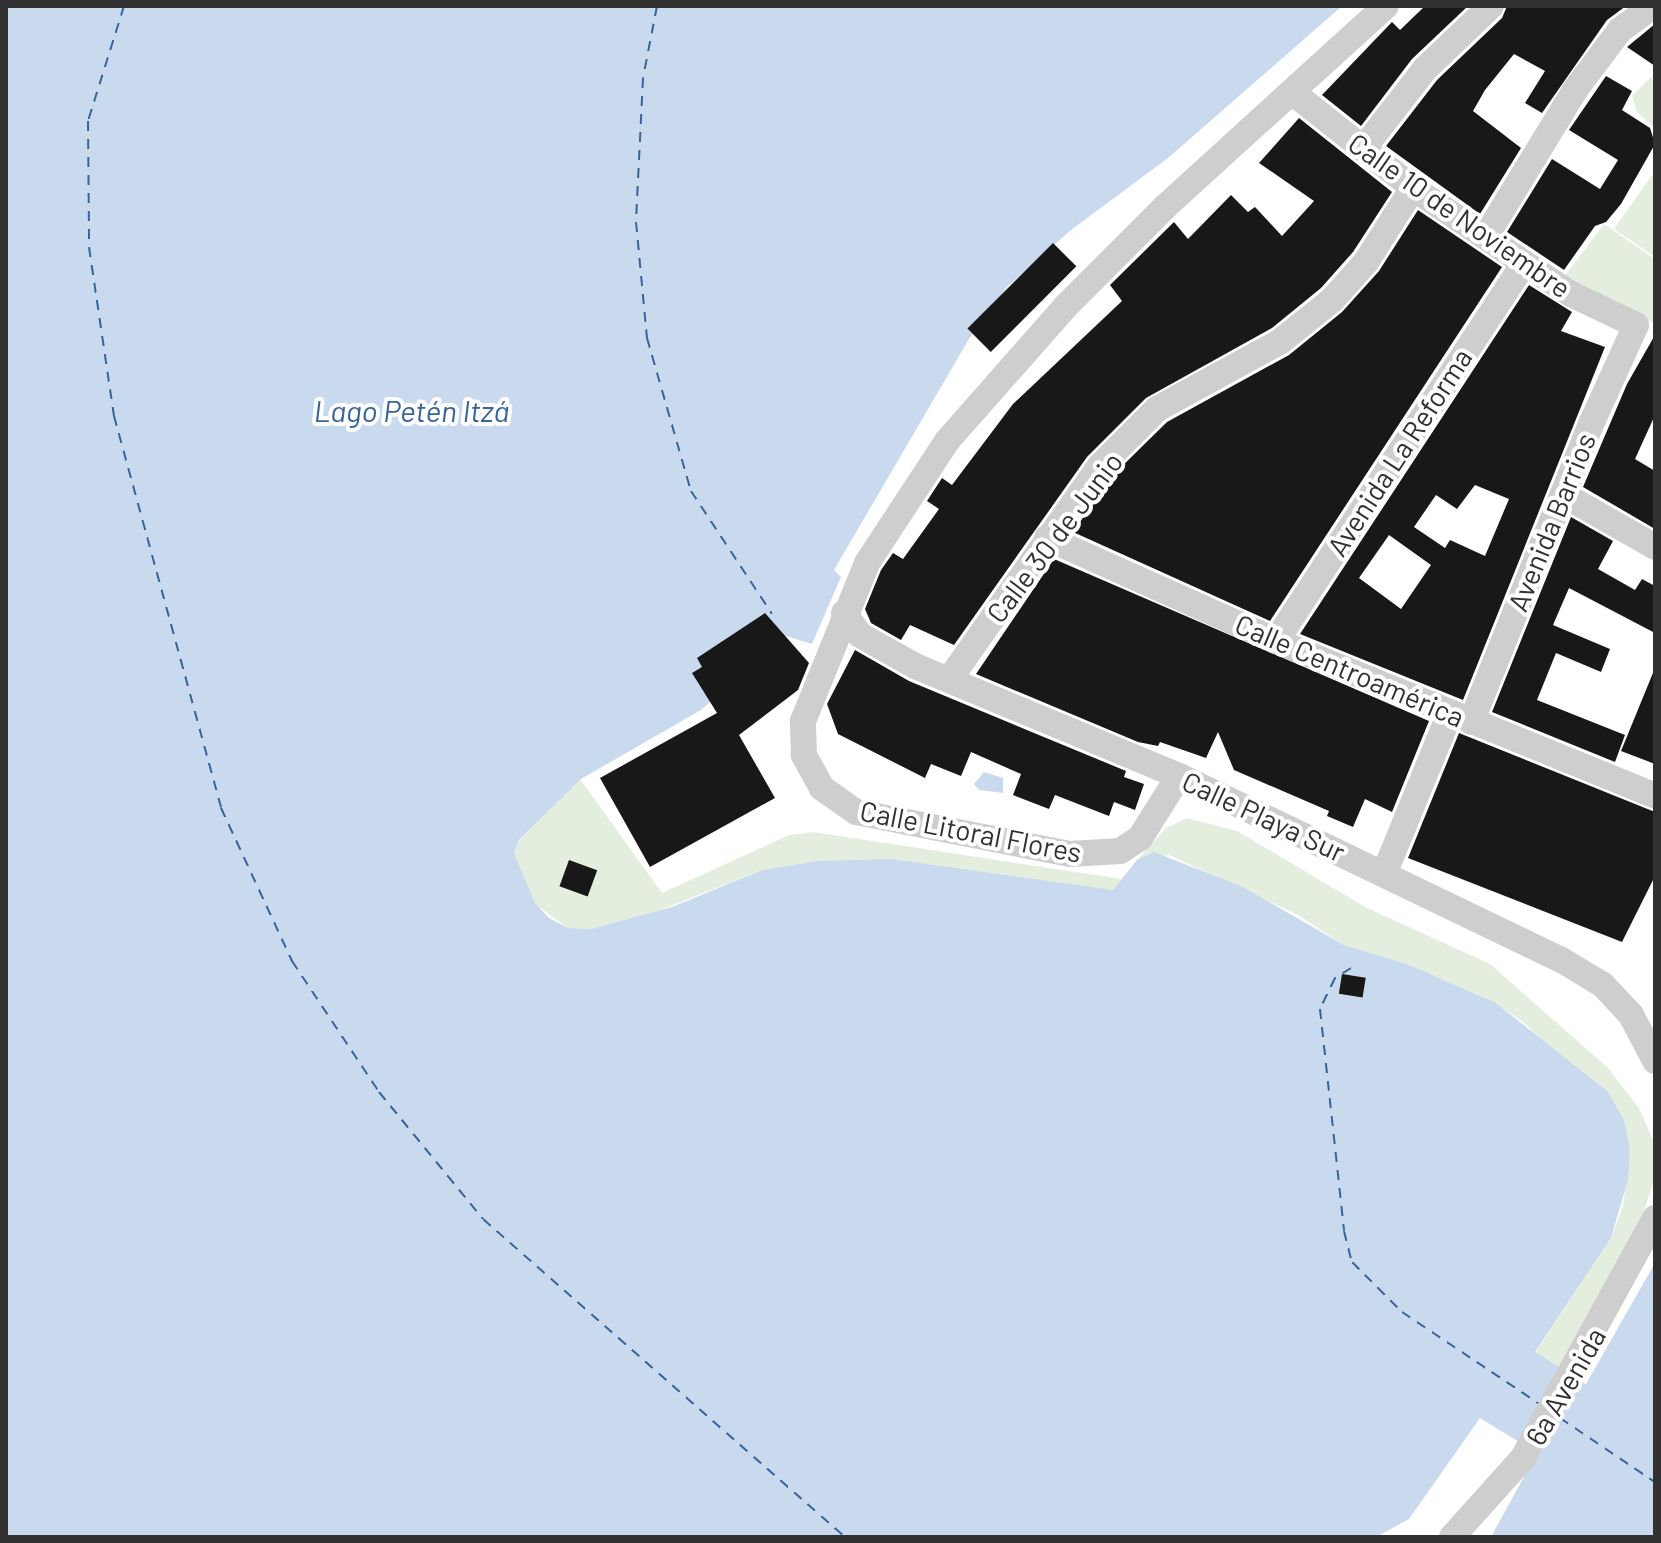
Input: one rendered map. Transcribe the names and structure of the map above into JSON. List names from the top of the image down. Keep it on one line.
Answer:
{"streets":{"street":["Calle 10 de Noviembre","Avenida La Reforma","Avenida Barrios","Calle 30 de Junio","Calle Centroamérica","Calle Playa Sur","Calle Litoral Flores","6a Avenida"]},"crossings":[["Calle 10 de Noviembre","Avenida La Reforma"],["Calle 10 de Noviembre","Avenida Barrios"],["Calle 10 de Noviembre","Calle 30 de Junio"],["Calle 10 de Noviembre","Calle Litoral Flores"],["Avenida La Reforma","Calle Centroamérica"],["Avenida Barrios","Calle Centroamérica"],["Avenida Barrios","Calle Playa Sur"],["Calle 30 de Junio","Calle Centroamérica"],["Calle 30 de Junio","Calle Playa Sur"],["Calle Playa Sur","Calle Litoral Flores"]],"water":["Lago Petén Itzá"]}
